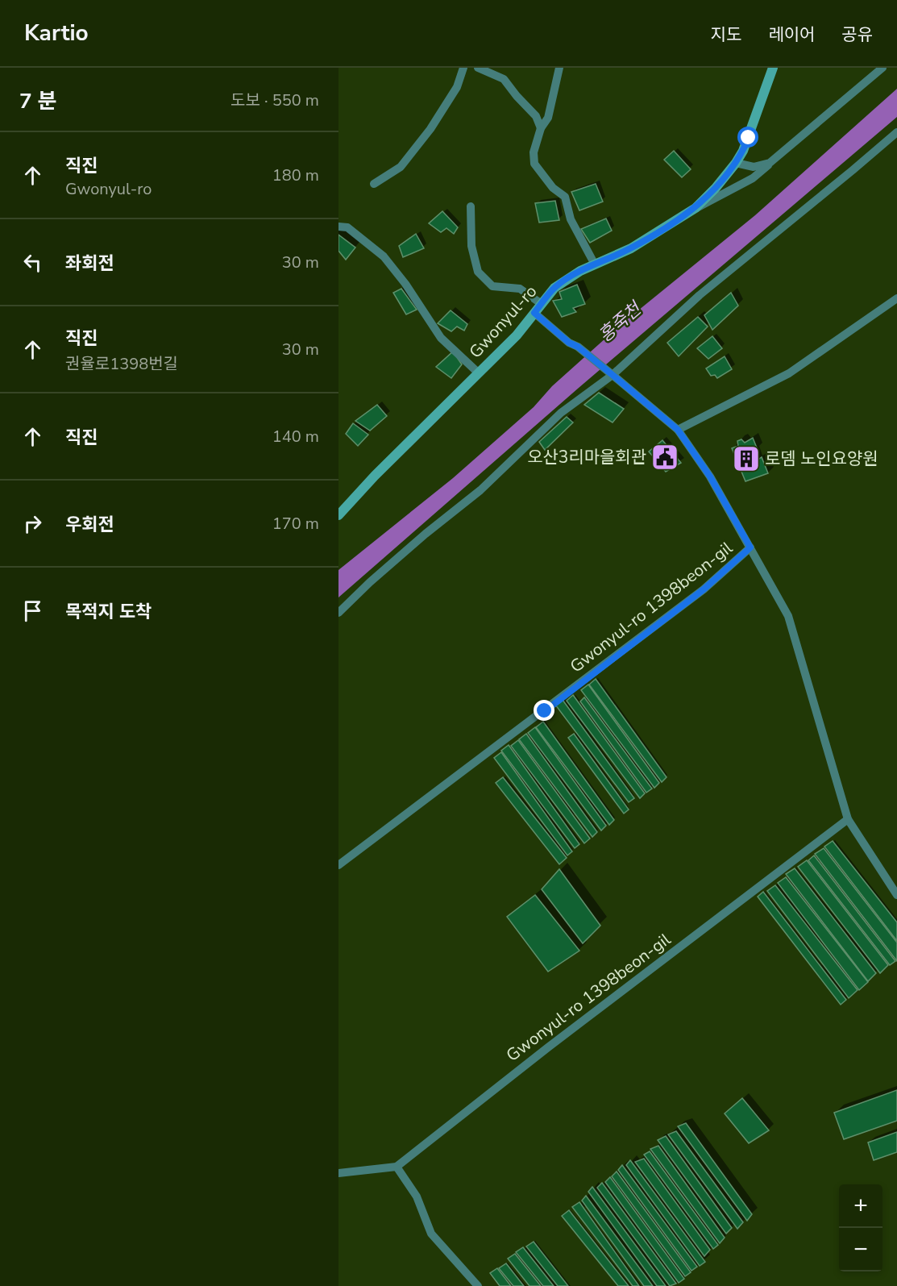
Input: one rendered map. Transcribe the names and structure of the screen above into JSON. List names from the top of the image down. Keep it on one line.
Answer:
{"streets":{"main road":["Gwonyul-ro"],"street":["Gwonyul-ro 1398beon-gil"]},"crossings":[["Gwonyul-ro","Gwonyul-ro 1398beon-gil"]],"water":["홍죽천"],"places":{"public building":["오산3리마을회관"],"building":["로뎀 노인요양원"]},"page":{"header":"Kartio","nav":["지도","레이어","공유"],"heading":["7 분","도보 · 550 m"],"list":[["직진","Gwonyul-ro","180 m"],["좌회전","30 m"],["직진","권율로1398번길","30 m"],["직진","140 m"],["우회전","170 m"],"목적지 도착"],"map_buttons":["+","−"]}}
